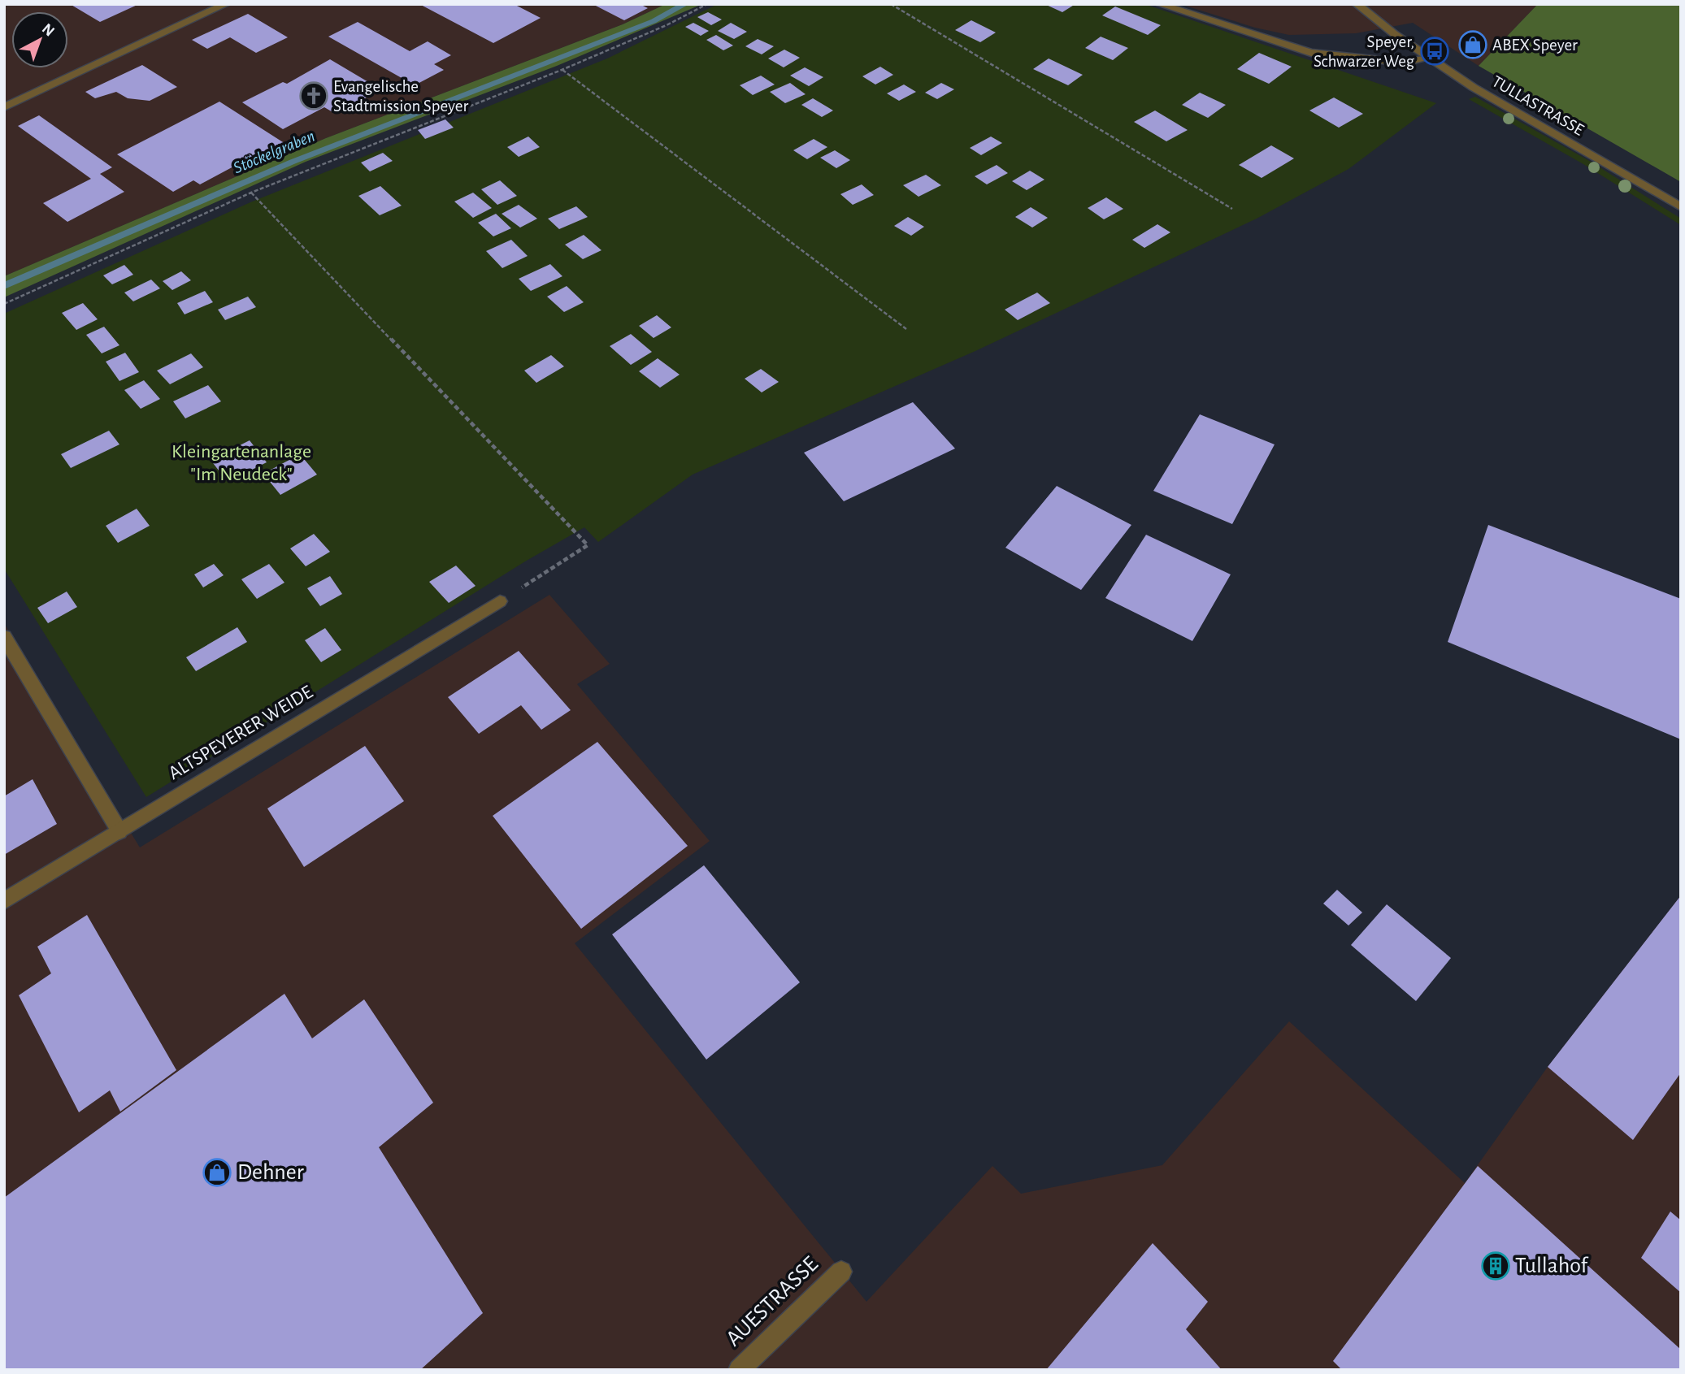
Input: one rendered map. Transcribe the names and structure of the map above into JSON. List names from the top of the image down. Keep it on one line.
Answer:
{"streets":{"street":["TULLASTRASSE","ALTSPEYERER WEIDE","AUESTRASSE"]},"water":["Stöckelgraben"],"parks":["Kleingartenanlage \"Im Neudeck\""],"places":{"shop":["ABEX Speyer","Dehner"],"bus stop":["Speyer, Schwarzer Weg"],"church":["Evangelische Stadtmission Speyer"],"building":["Tullahof"]},"north":"top right"}
